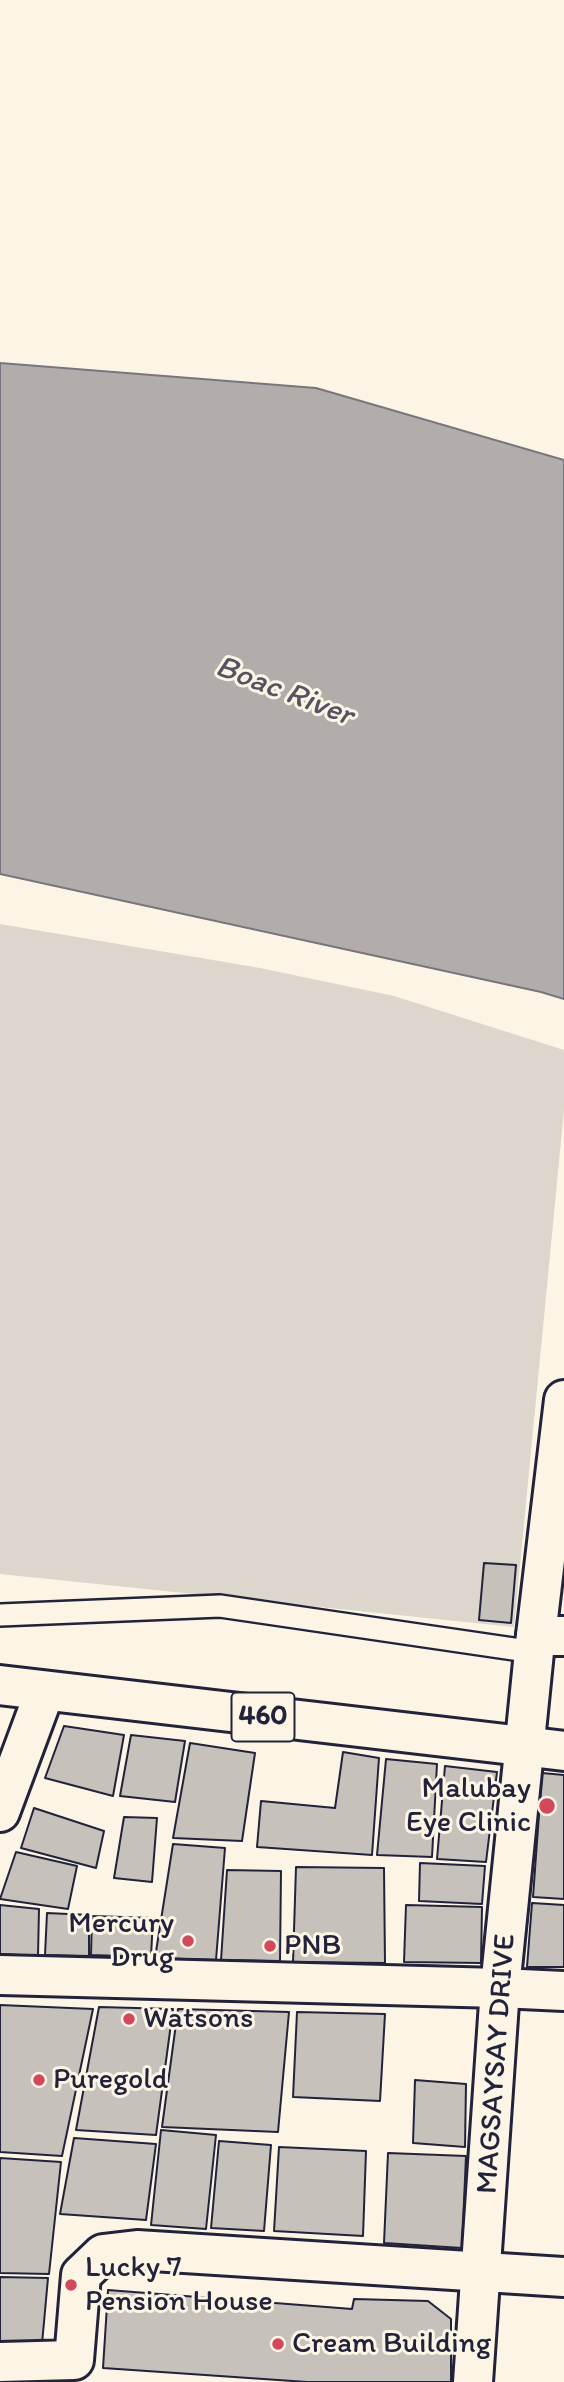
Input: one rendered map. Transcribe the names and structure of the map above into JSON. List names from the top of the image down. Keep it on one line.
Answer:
{"streets":{"main road":["460","MAGSAYSAY DRIVE"]},"crossings":[["460","MAGSAYSAY DRIVE"]],"water":["Boac River"],"places":["Malubay Eye Clinic","Mercury Drug","PNB","Watsons","Puregold","Lucky 7 Pension House","Cream Building"]}
